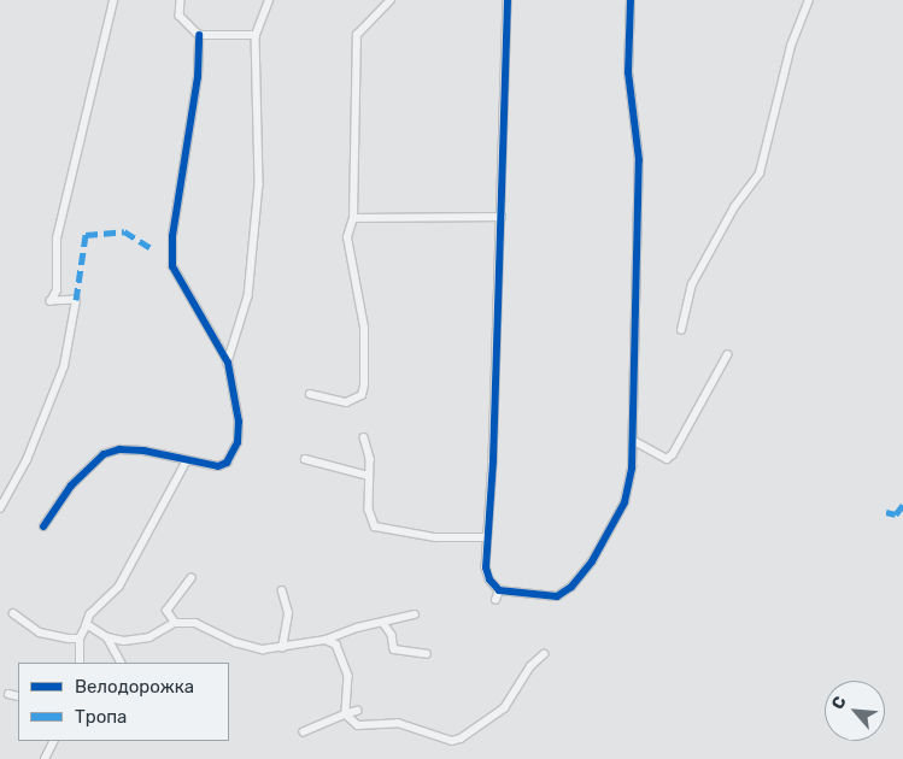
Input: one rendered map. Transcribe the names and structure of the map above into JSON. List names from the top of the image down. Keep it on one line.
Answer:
{"legend":["Велодорожка","Тропа"],"north":"top left"}
